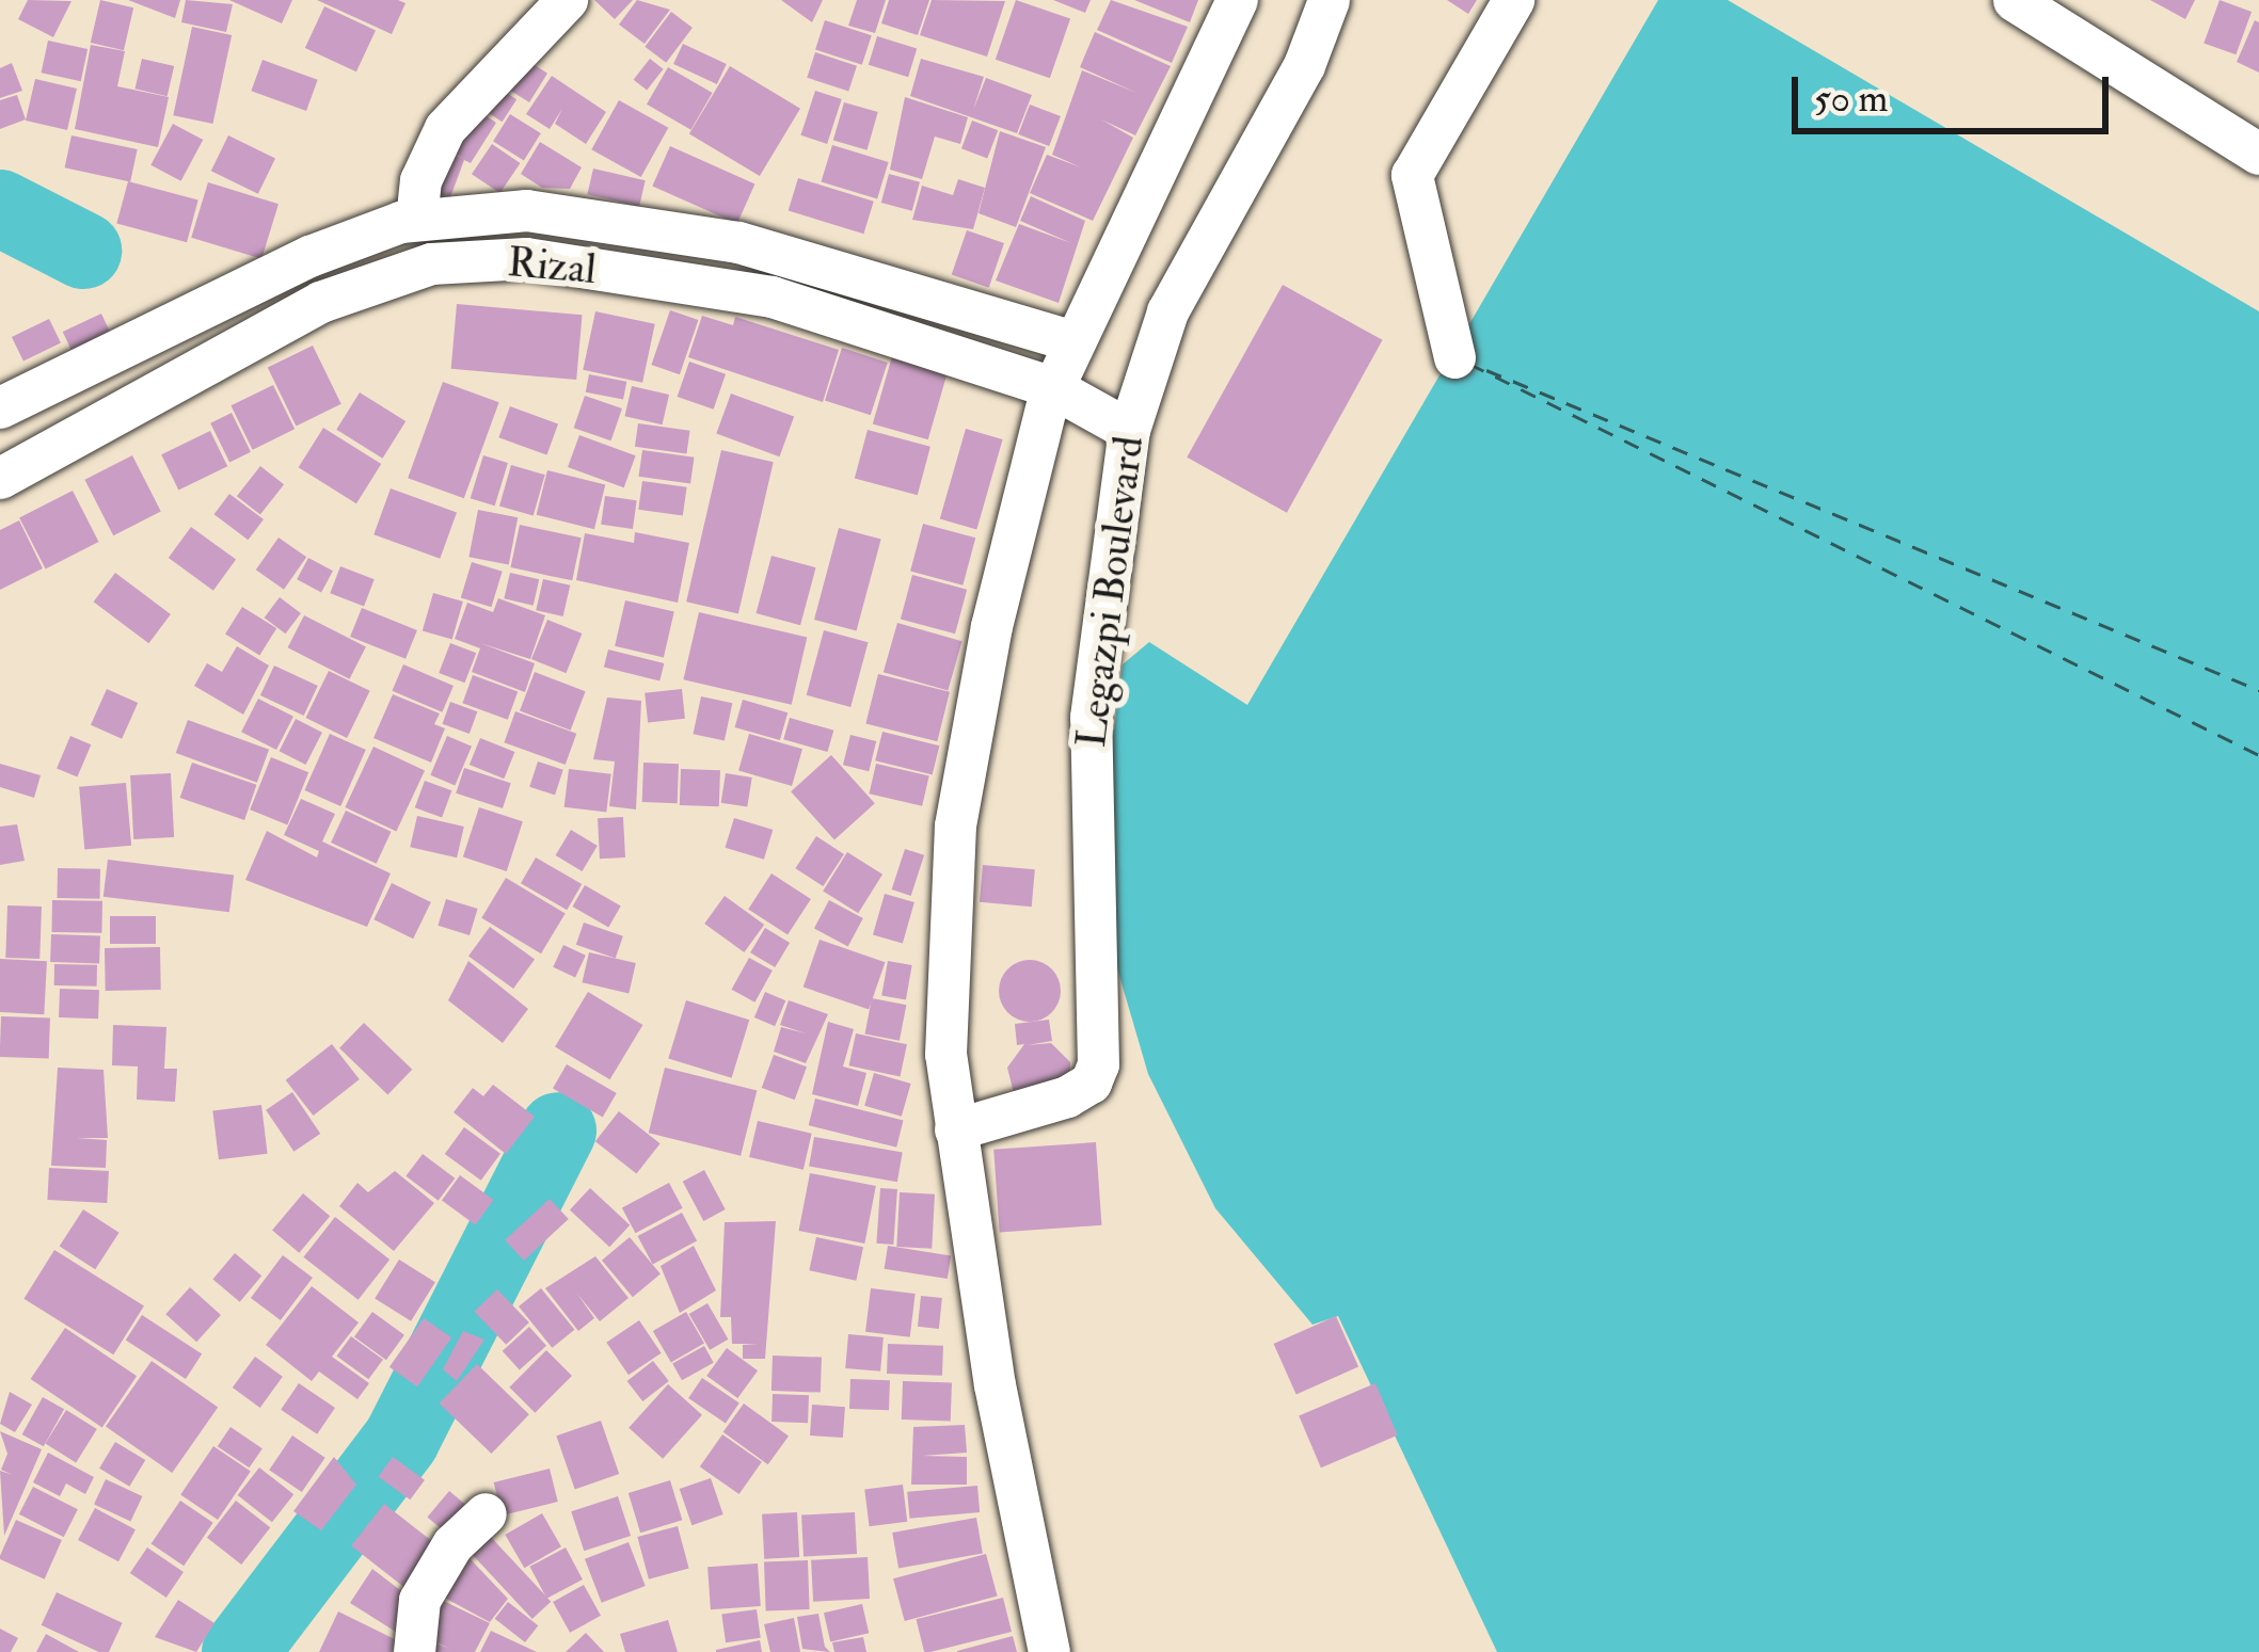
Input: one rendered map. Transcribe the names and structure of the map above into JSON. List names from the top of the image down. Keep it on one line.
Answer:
{"streets":{"street":["Rizal","Legazpi Boulevard"]},"crossings":[["Rizal","Legazpi Boulevard"]],"scale_bar":"50 m"}
